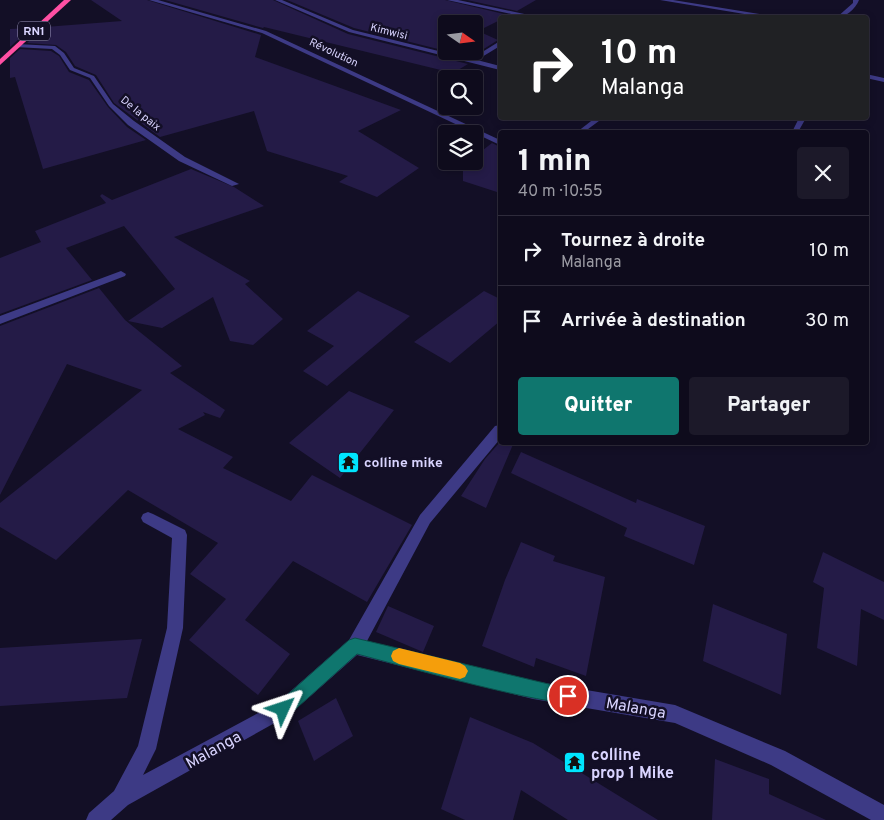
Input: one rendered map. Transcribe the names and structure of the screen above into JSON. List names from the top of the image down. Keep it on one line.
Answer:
{"streets":{"highway":["RN1"],"street":["Kimwisi","Révolution","De la paix","Malanga"]},"crossings":[["RN1","De la paix"]],"places":{"temple":["colline mike","colline prop 1 Mike"]},"north":"right","page":{"turn":["10 m","Malanga"],"heading":["1 min","40 m · 10:55"],"list":[{"name":"Tournez à droite","note":"Malanga","value":"10 m"},{"name":"Arrivée à destination","value":"30 m"}],"buttons":["Quitter","Partager"]}}
